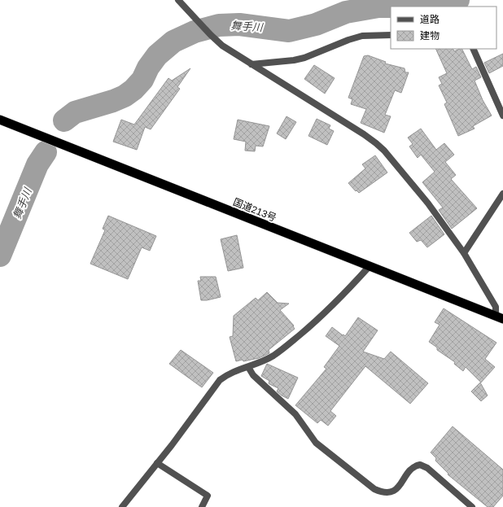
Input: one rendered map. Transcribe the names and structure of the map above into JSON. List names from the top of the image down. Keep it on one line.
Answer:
{"streets":{"highway":["国道213号"]},"water":["舞手川"],"legend":["道路","建物"]}
